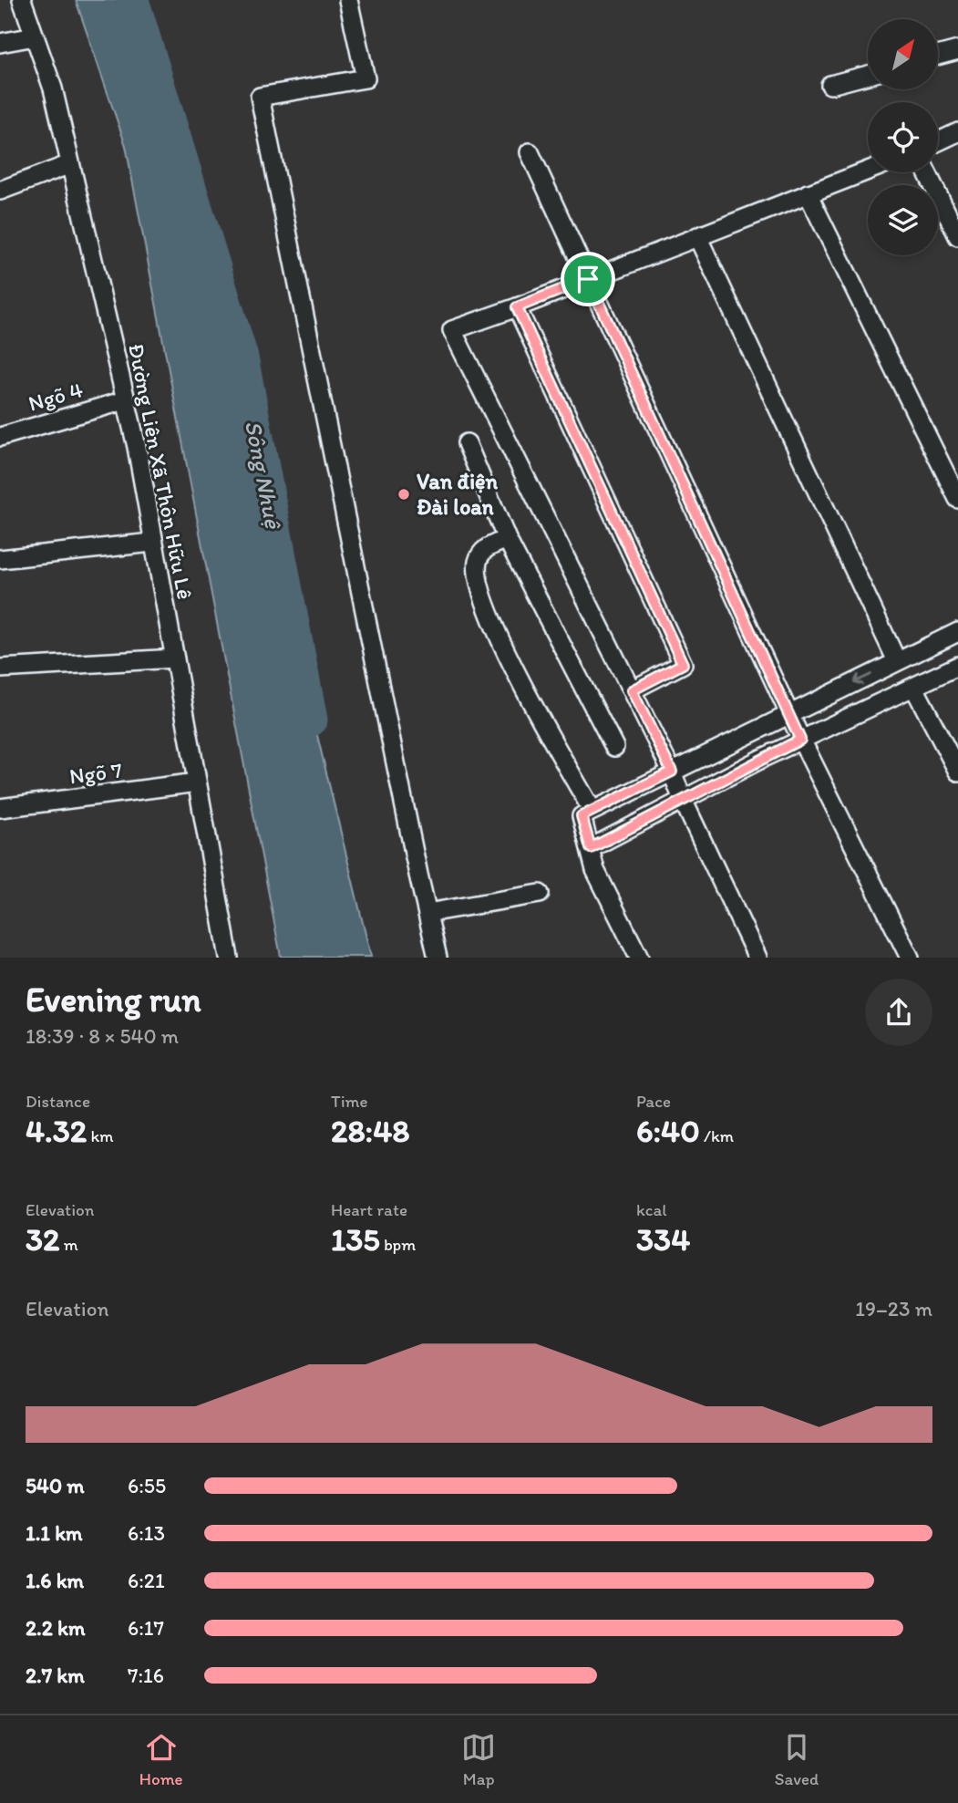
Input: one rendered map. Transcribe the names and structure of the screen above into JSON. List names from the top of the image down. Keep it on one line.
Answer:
{"streets":{"street":["Ngõ 4","Đường Liên Xã Thôn Hữu Lê","Ngõ 7"]},"crossings":[["Ngõ 4","Đường Liên Xã Thôn Hữu Lê"],["Đường Liên Xã Thôn Hữu Lê","Ngõ 7"]],"water":["Sông Nhuệ"],"places":["Van điện Đài loan"],"north":"top right","page":{"heading":["Evening run","18:39 · 8 × 540 m"],"stats":[["Distance","4.32 km"],["Time","28:48"],["Pace","6:40 /km"],["Elevation","32 m"],["Heart rate","135 bpm"],["kcal","334"]],"chart":["Elevation","19–23 m"],"list":[{"name":"540 m","note":"6:55"},{"name":"1.1 km","note":"6:13"},{"name":"1.6 km","note":"6:21"},{"name":"2.2 km","note":"6:17"},{"name":"2.7 km","note":"7:16"}],"tabs":["Home","Map","Saved"]}}
